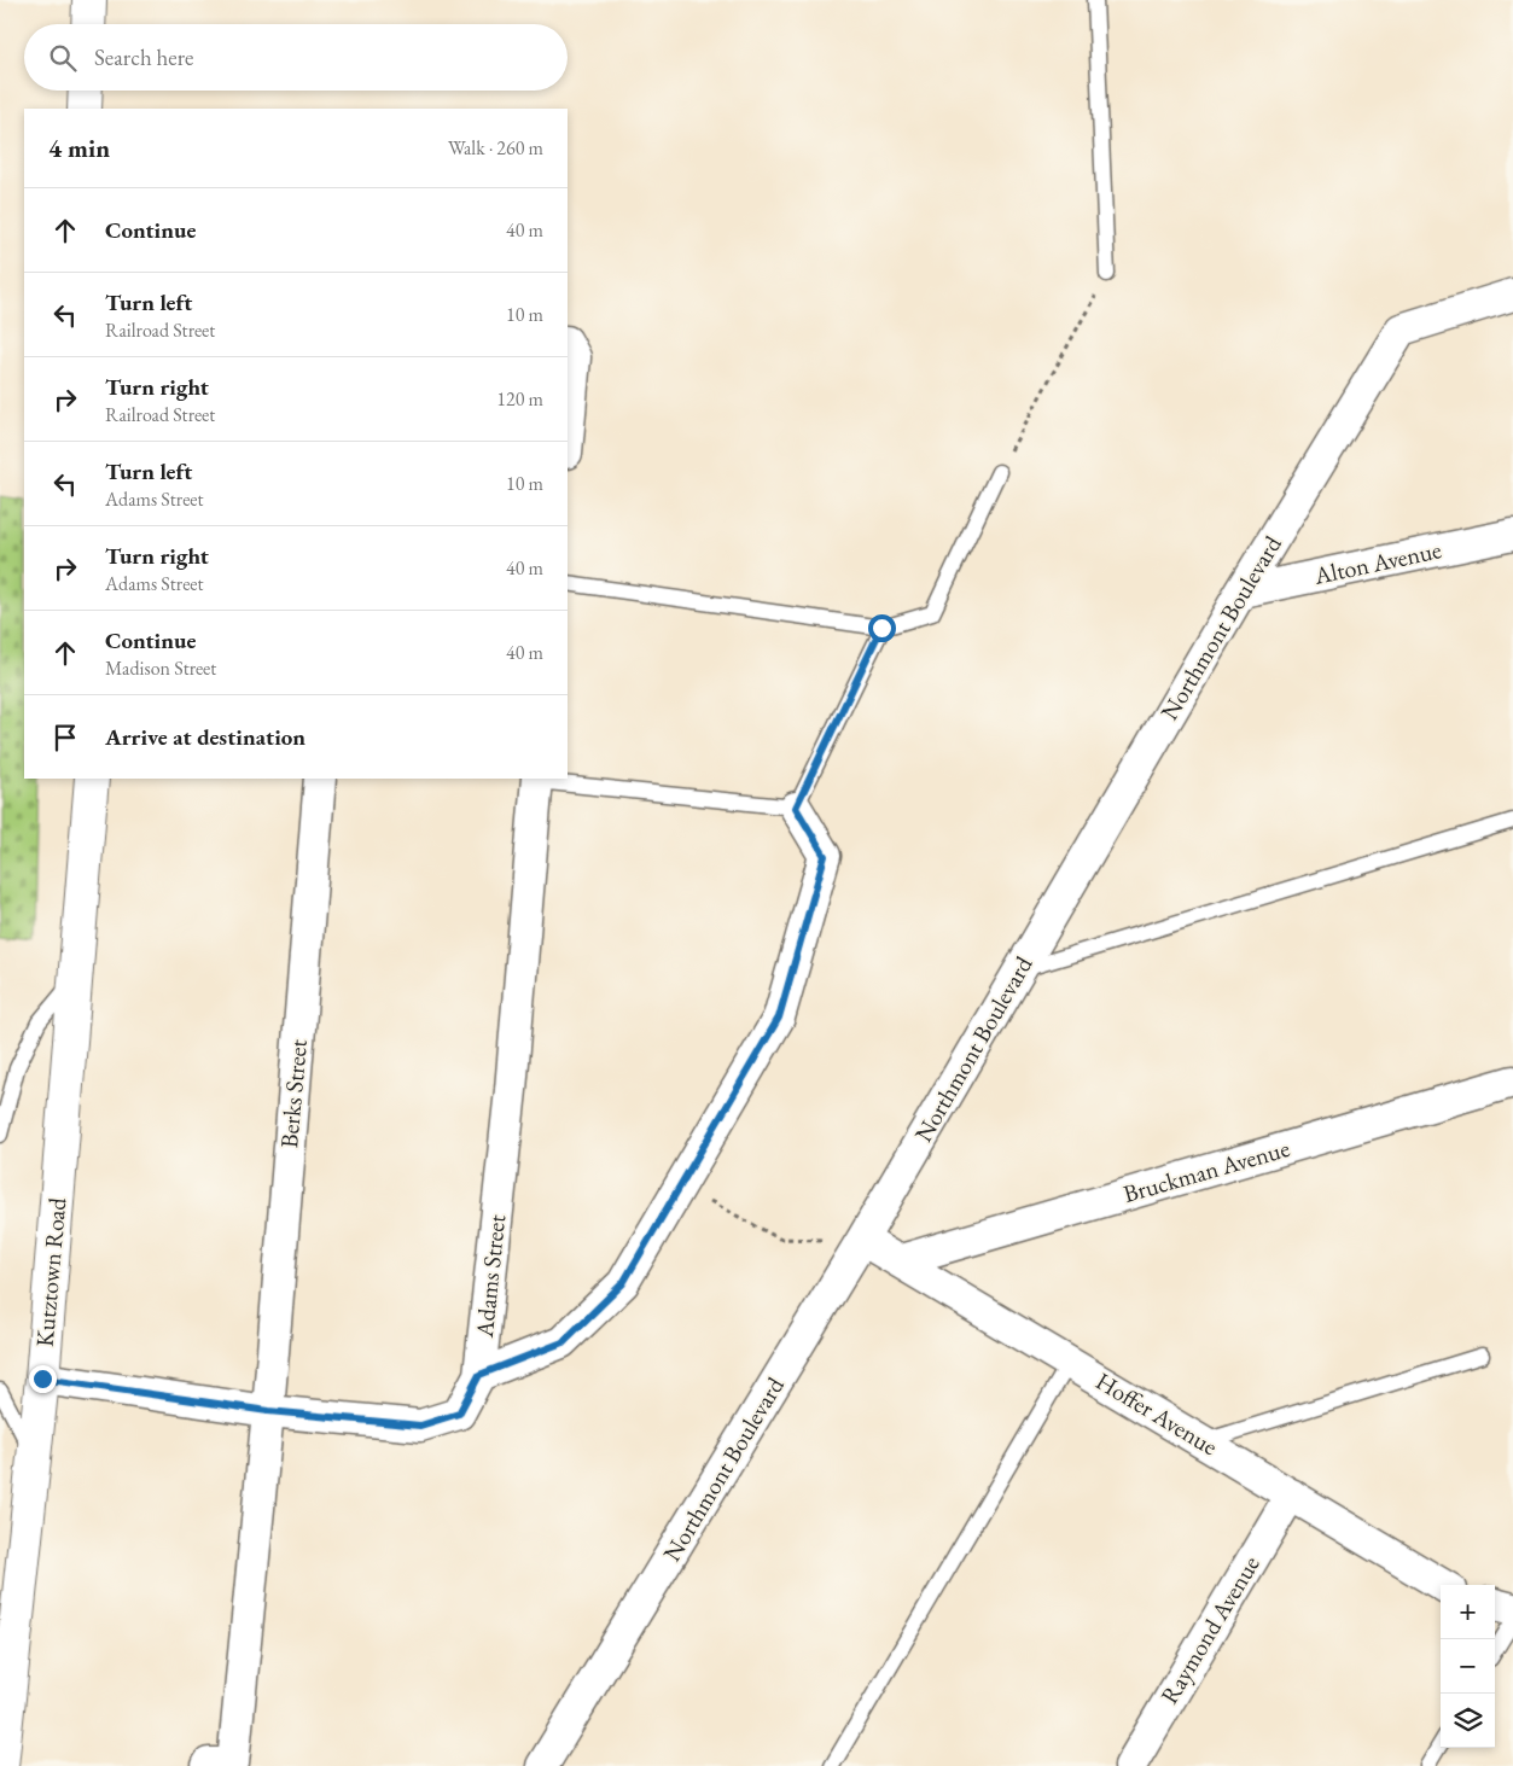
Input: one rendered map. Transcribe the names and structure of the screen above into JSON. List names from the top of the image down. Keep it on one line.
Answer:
{"streets":{"main road":["Kutztown Road"],"street":["Alton Avenue","Northmont Boulevard","Berks Street","Bruckman Avenue","Adams Street","Hoffer Avenue","Raymond Avenue"]},"crossings":[["Alton Avenue","Northmont Boulevard"],["Northmont Boulevard","Hoffer Avenue"],["Berks Street","Adams Street"],["Bruckman Avenue","Hoffer Avenue"],["Kutztown Road","Adams Street"],["Hoffer Avenue","Raymond Avenue"]],"page":{"search":"Search here","heading":["4 min","Walk · 260 m"],"list":[["Continue","40 m"],["Turn left","Railroad Street","10 m"],["Turn right","Railroad Street","120 m"],["Turn left","Adams Street","10 m"],["Turn right","Adams Street","40 m"],["Continue","Madison Street","40 m"],"Arrive at destination"],"map_buttons":["+","−"]}}
